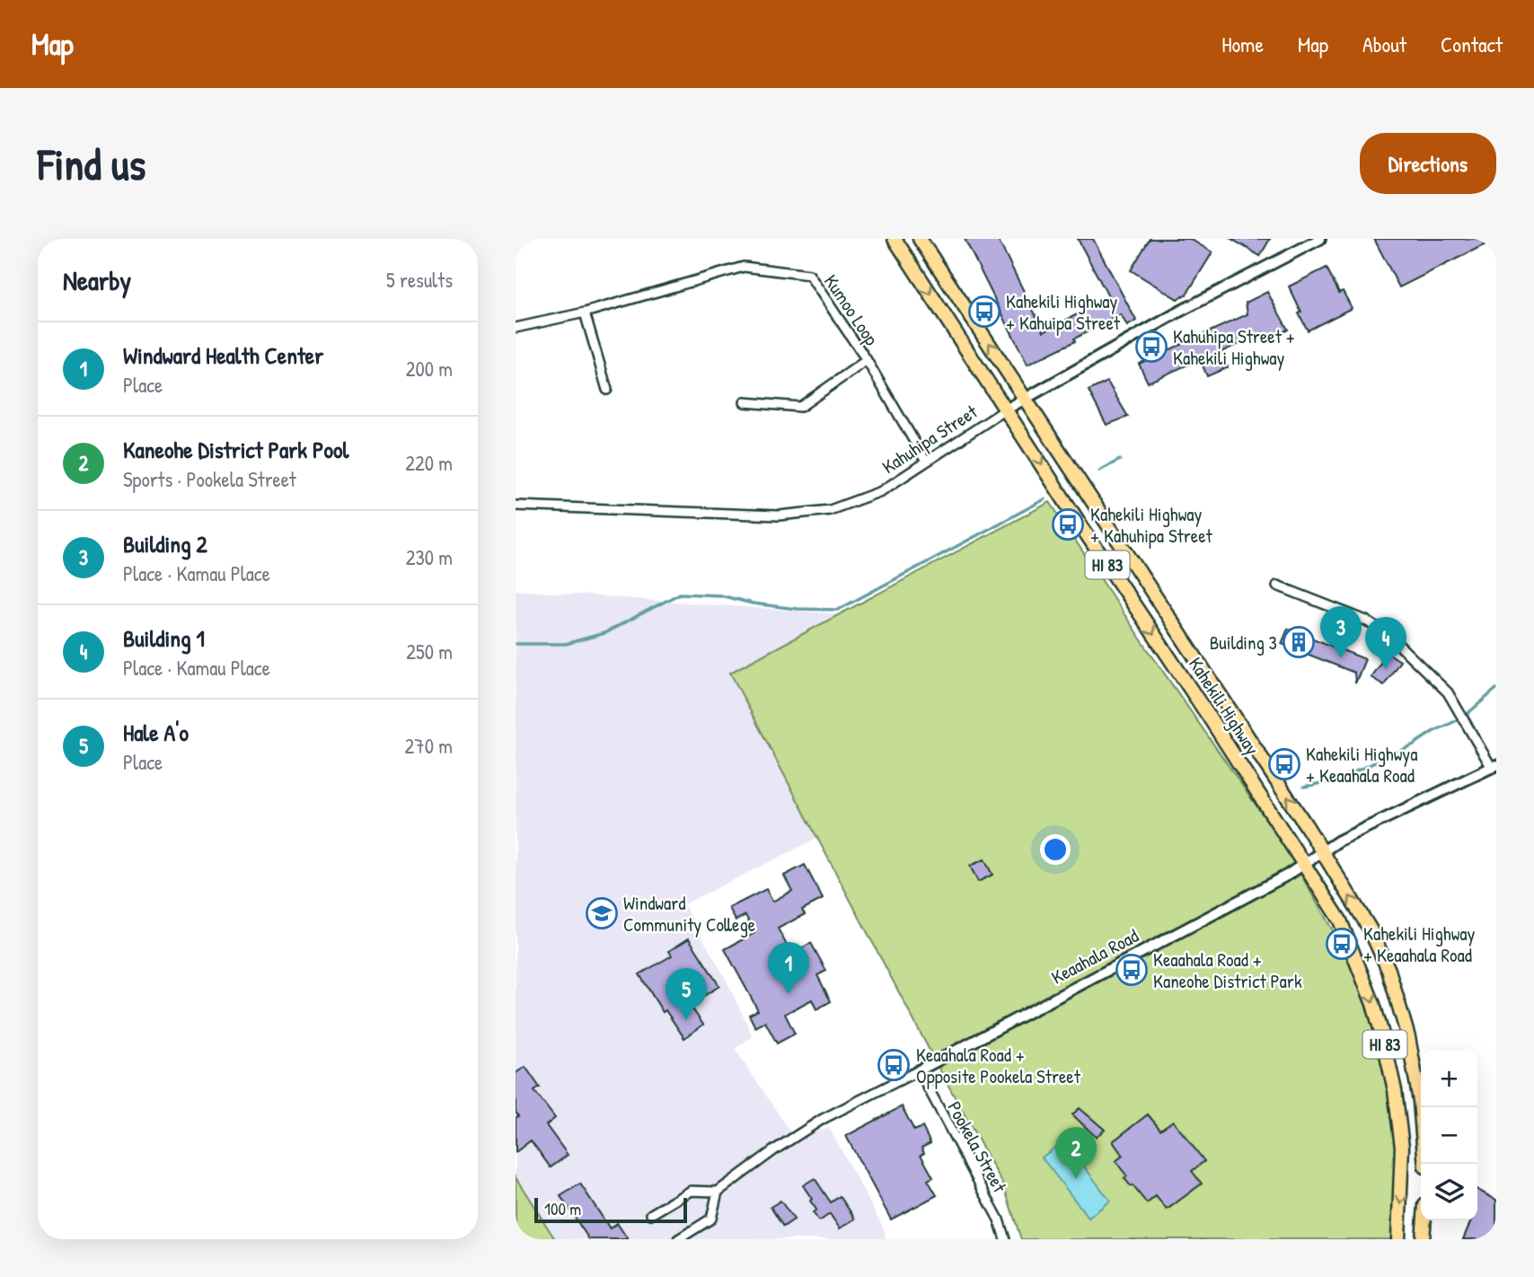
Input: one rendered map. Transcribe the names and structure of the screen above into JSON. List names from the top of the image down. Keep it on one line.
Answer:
{"streets":{"main road":["HI 83","Kahekili Highway"],"street":["Kumoo Loop","Kahuhipa Street","Keaahala Road","Pookela Street"]},"crossings":[["Kumoo Loop","Kahuhipa Street"],["Kahuhipa Street","Kahekili Highway"],["Kahekili Highway","Keaahala Road"],["Keaahala Road","Pookela Street"]],"places":{"bus stop":["Kahekili Highway + Kahuipa Street","Kahuhipa Street + Kahekili Highway","Kahekili Highway + Kahuhipa Street","Kahekili Highwya + Keaahala Road","Kahekili Highway + Keaahala Road","Keaahala Road + Kaneohe District Park","Keaahala Road + Opposite Pookela Street"],"building":["Building 3"],"school or university":["Windward Community College"]},"scale_bar":"100 m","page":{"header":"Map","nav":["Home","Map","About","Contact"],"buttons":"Directions","title":"Find us","heading":["Nearby","5 results"],"list":[{"mark":"1","name":"Windward Health Center","note":"Place","value":"200 m"},{"mark":"2","name":"Kaneohe District Park Pool","note":"Sports · Pookela Street","value":"220 m"},{"mark":"3","name":"Building 2","note":"Place · Kamau Place","value":"230 m"},{"mark":"4","name":"Building 1","note":"Place · Kamau Place","value":"250 m"},{"mark":"5","name":"Hale A'o","note":"Place","value":"270 m"}],"pins":["3","4","1","5","2"],"map_buttons":["+","−"],"scale":"100 m"}}
